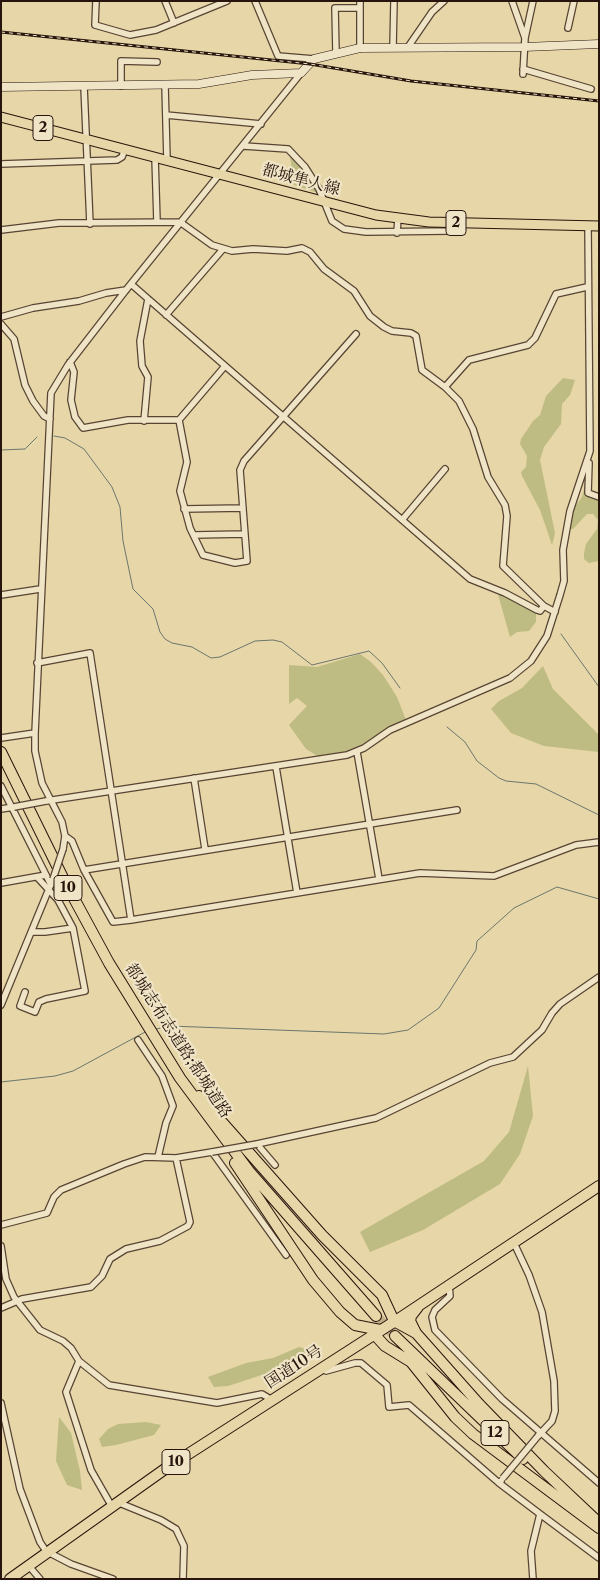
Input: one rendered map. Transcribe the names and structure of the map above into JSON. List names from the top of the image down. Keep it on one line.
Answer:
{"streets":{"highway":["10","都城志布志道路;都城道路","国道10号","12"],"main road":["2","都城隼人線"]}}
